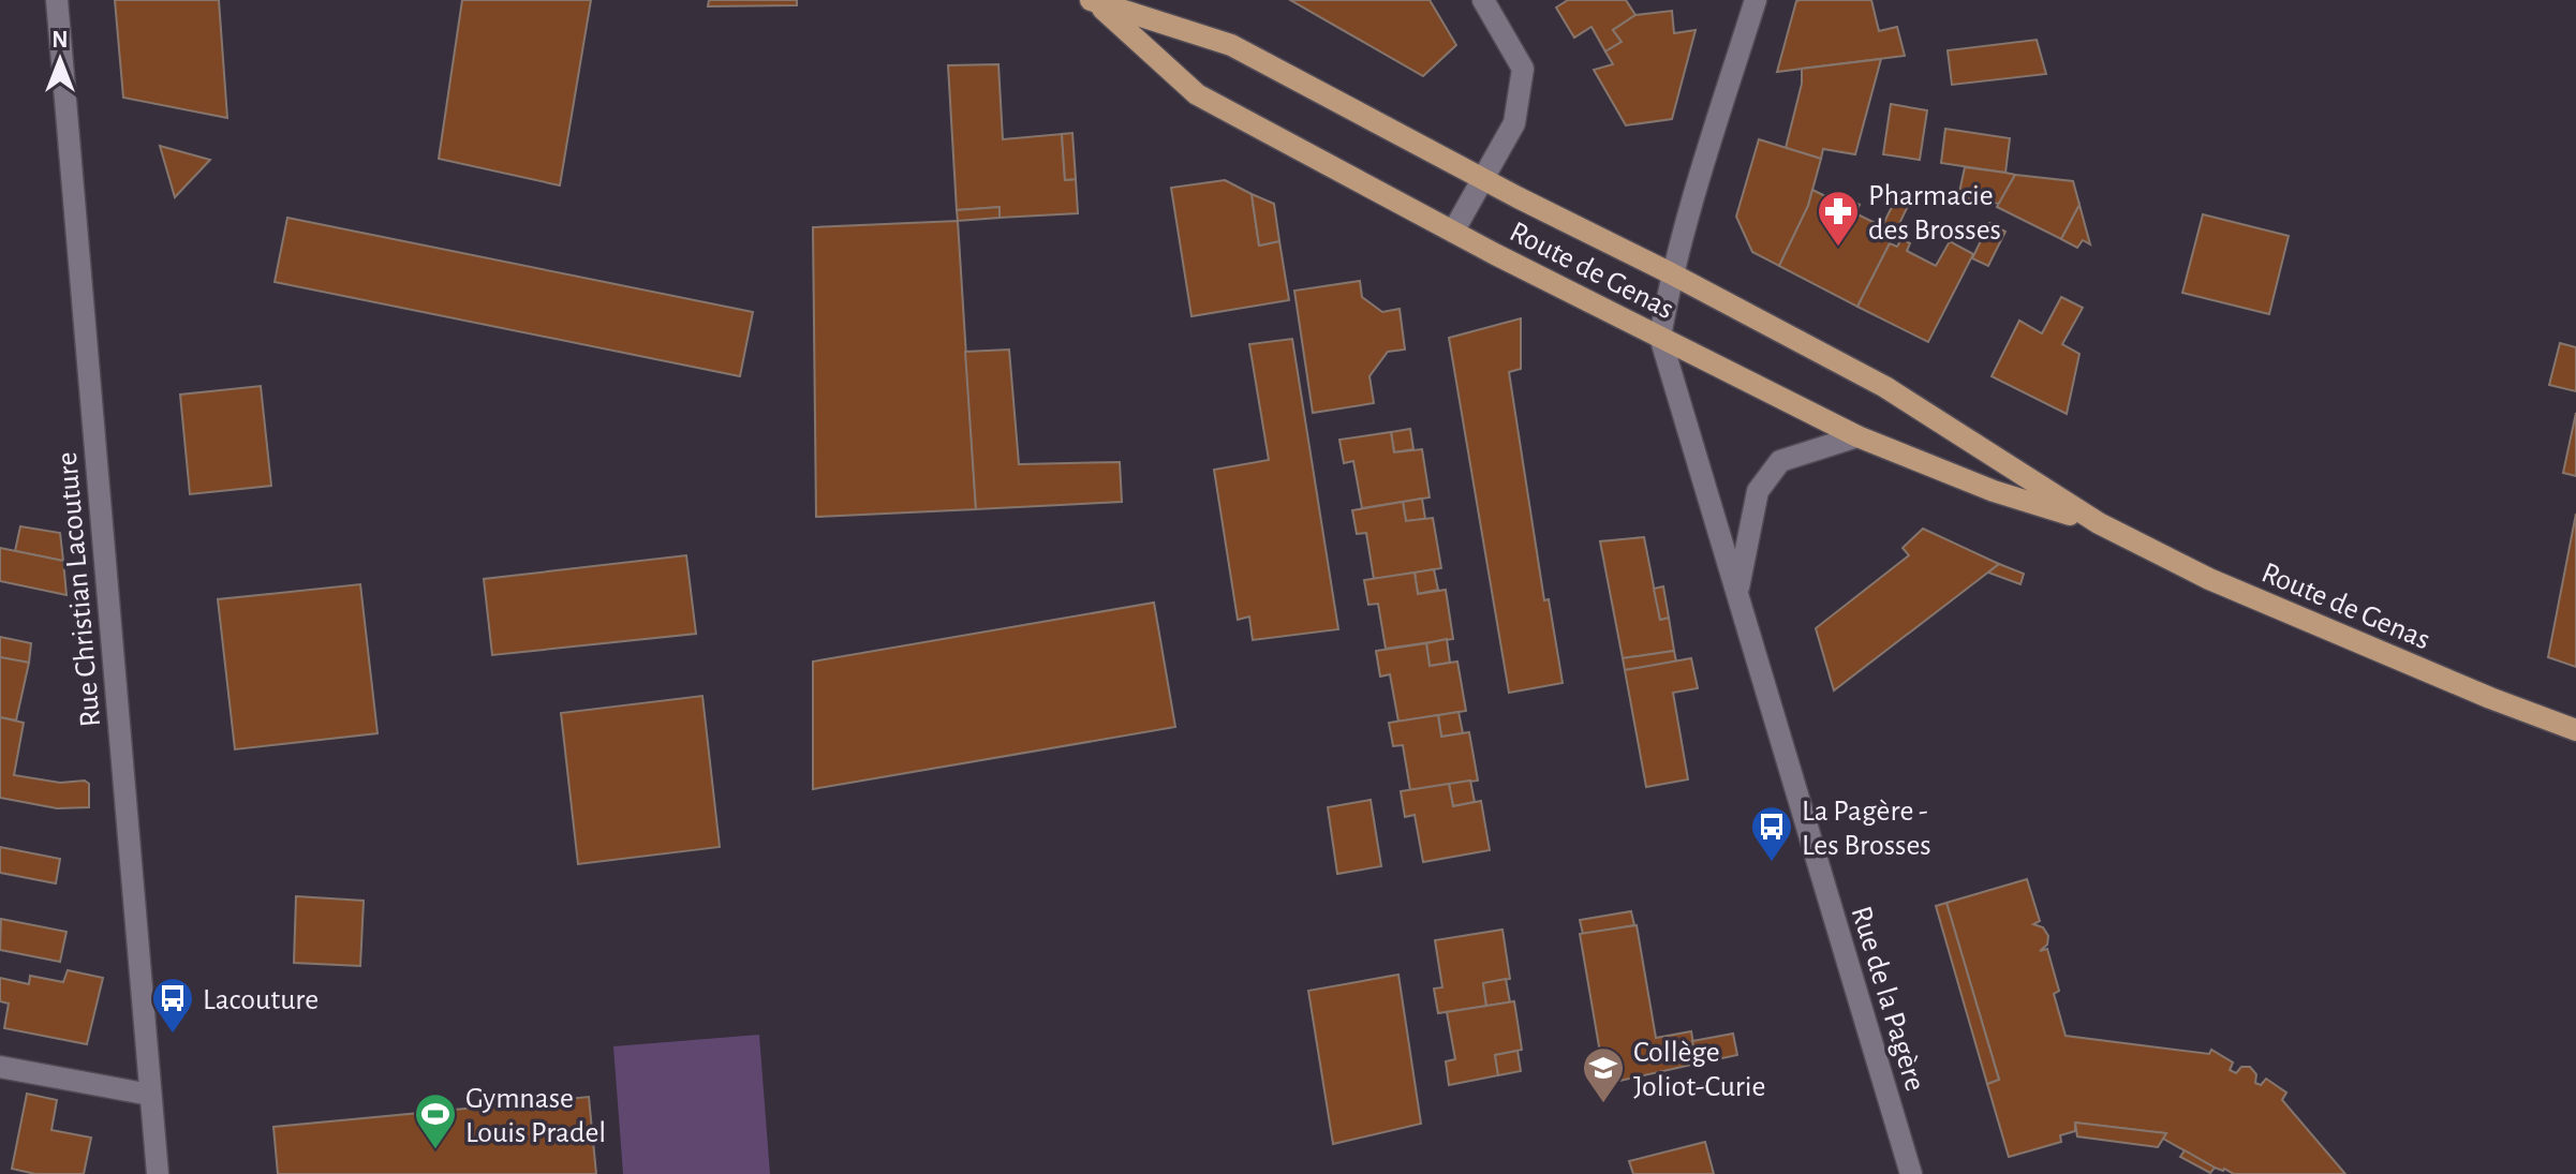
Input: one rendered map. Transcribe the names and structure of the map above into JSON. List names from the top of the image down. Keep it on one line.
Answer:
{"streets":{"main road":["Route de Genas"],"street":["Rue Christian Lacouture","Rue de la Pagère"]},"crossings":[["Route de Genas","Rue de la Pagère"]],"places":{"pharmacy":["Pharmacie des Brosses"],"bus stop":["La Pagère - Les Brosses","Lacouture"],"school or university":["Collège Joliot-Curie"],"sports":["Gymnase Louis Pradel"]},"north":"top"}
